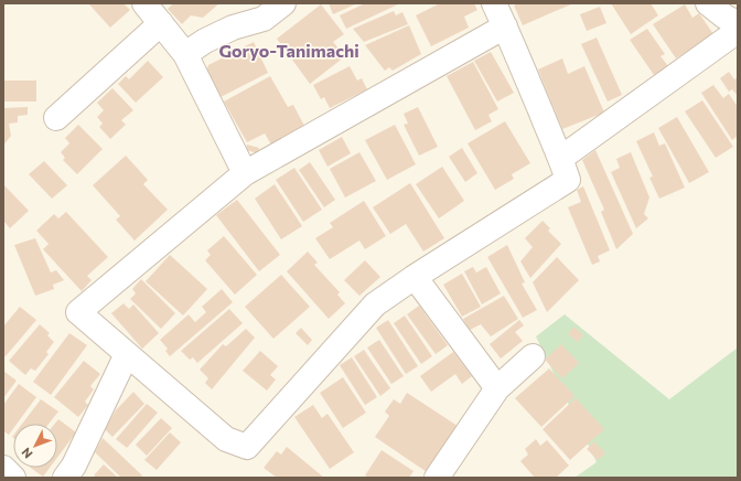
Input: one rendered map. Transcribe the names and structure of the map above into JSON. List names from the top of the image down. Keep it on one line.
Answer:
{"districts":["Goryo-Tanimachi"],"north":"bottom left"}
